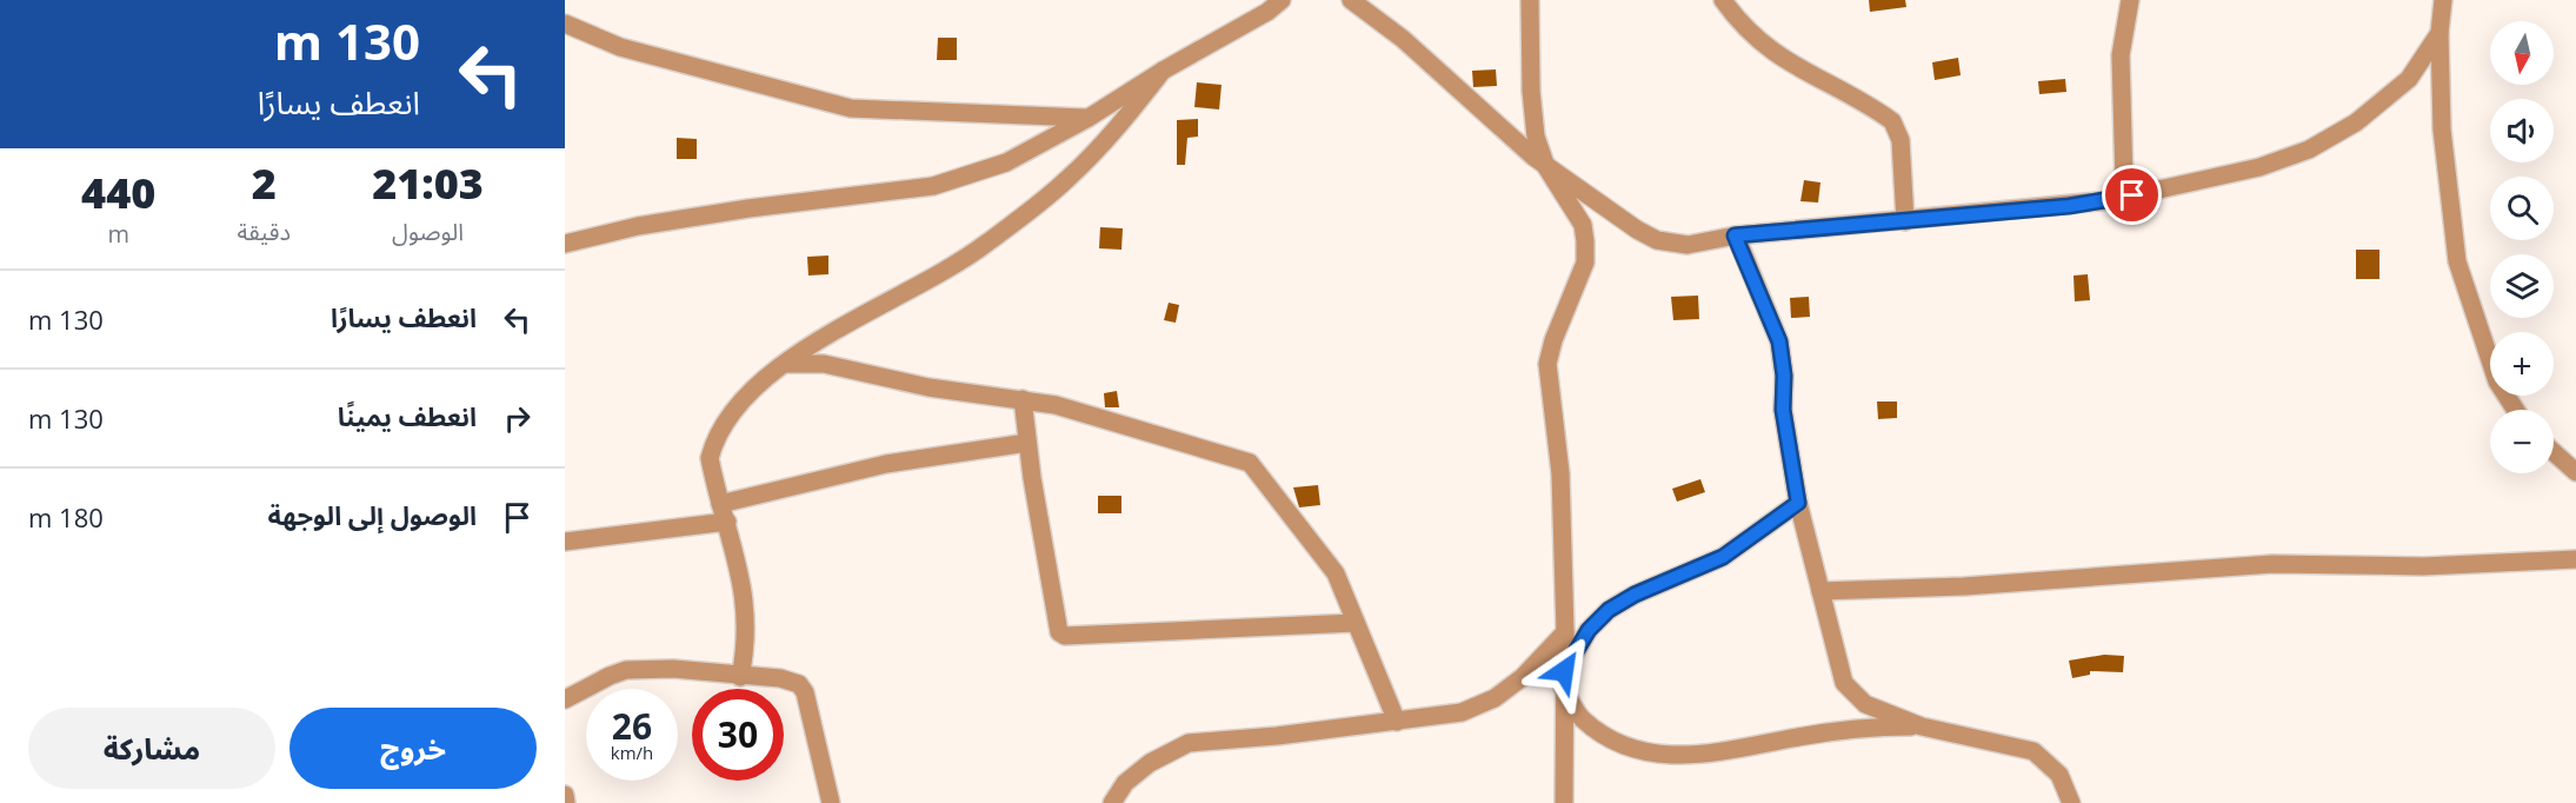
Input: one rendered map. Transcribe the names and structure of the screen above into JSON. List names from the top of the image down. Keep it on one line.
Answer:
{"north":"bottom","page":{"turn":["130 m","انعطف يسارًا"],"map_buttons":["+","−"],"eta":["21:03","الوصول","2","دقيقة","440","m"],"list":[{"name":"انعطف يسارًا","value":"130 m"},{"name":"انعطف يمينًا","value":"130 m"},{"name":"الوصول إلى الوجهة","value":"180 m"}],"speed":"26 km/h","limit":"30","buttons":["خروج","مشاركة"]}}
